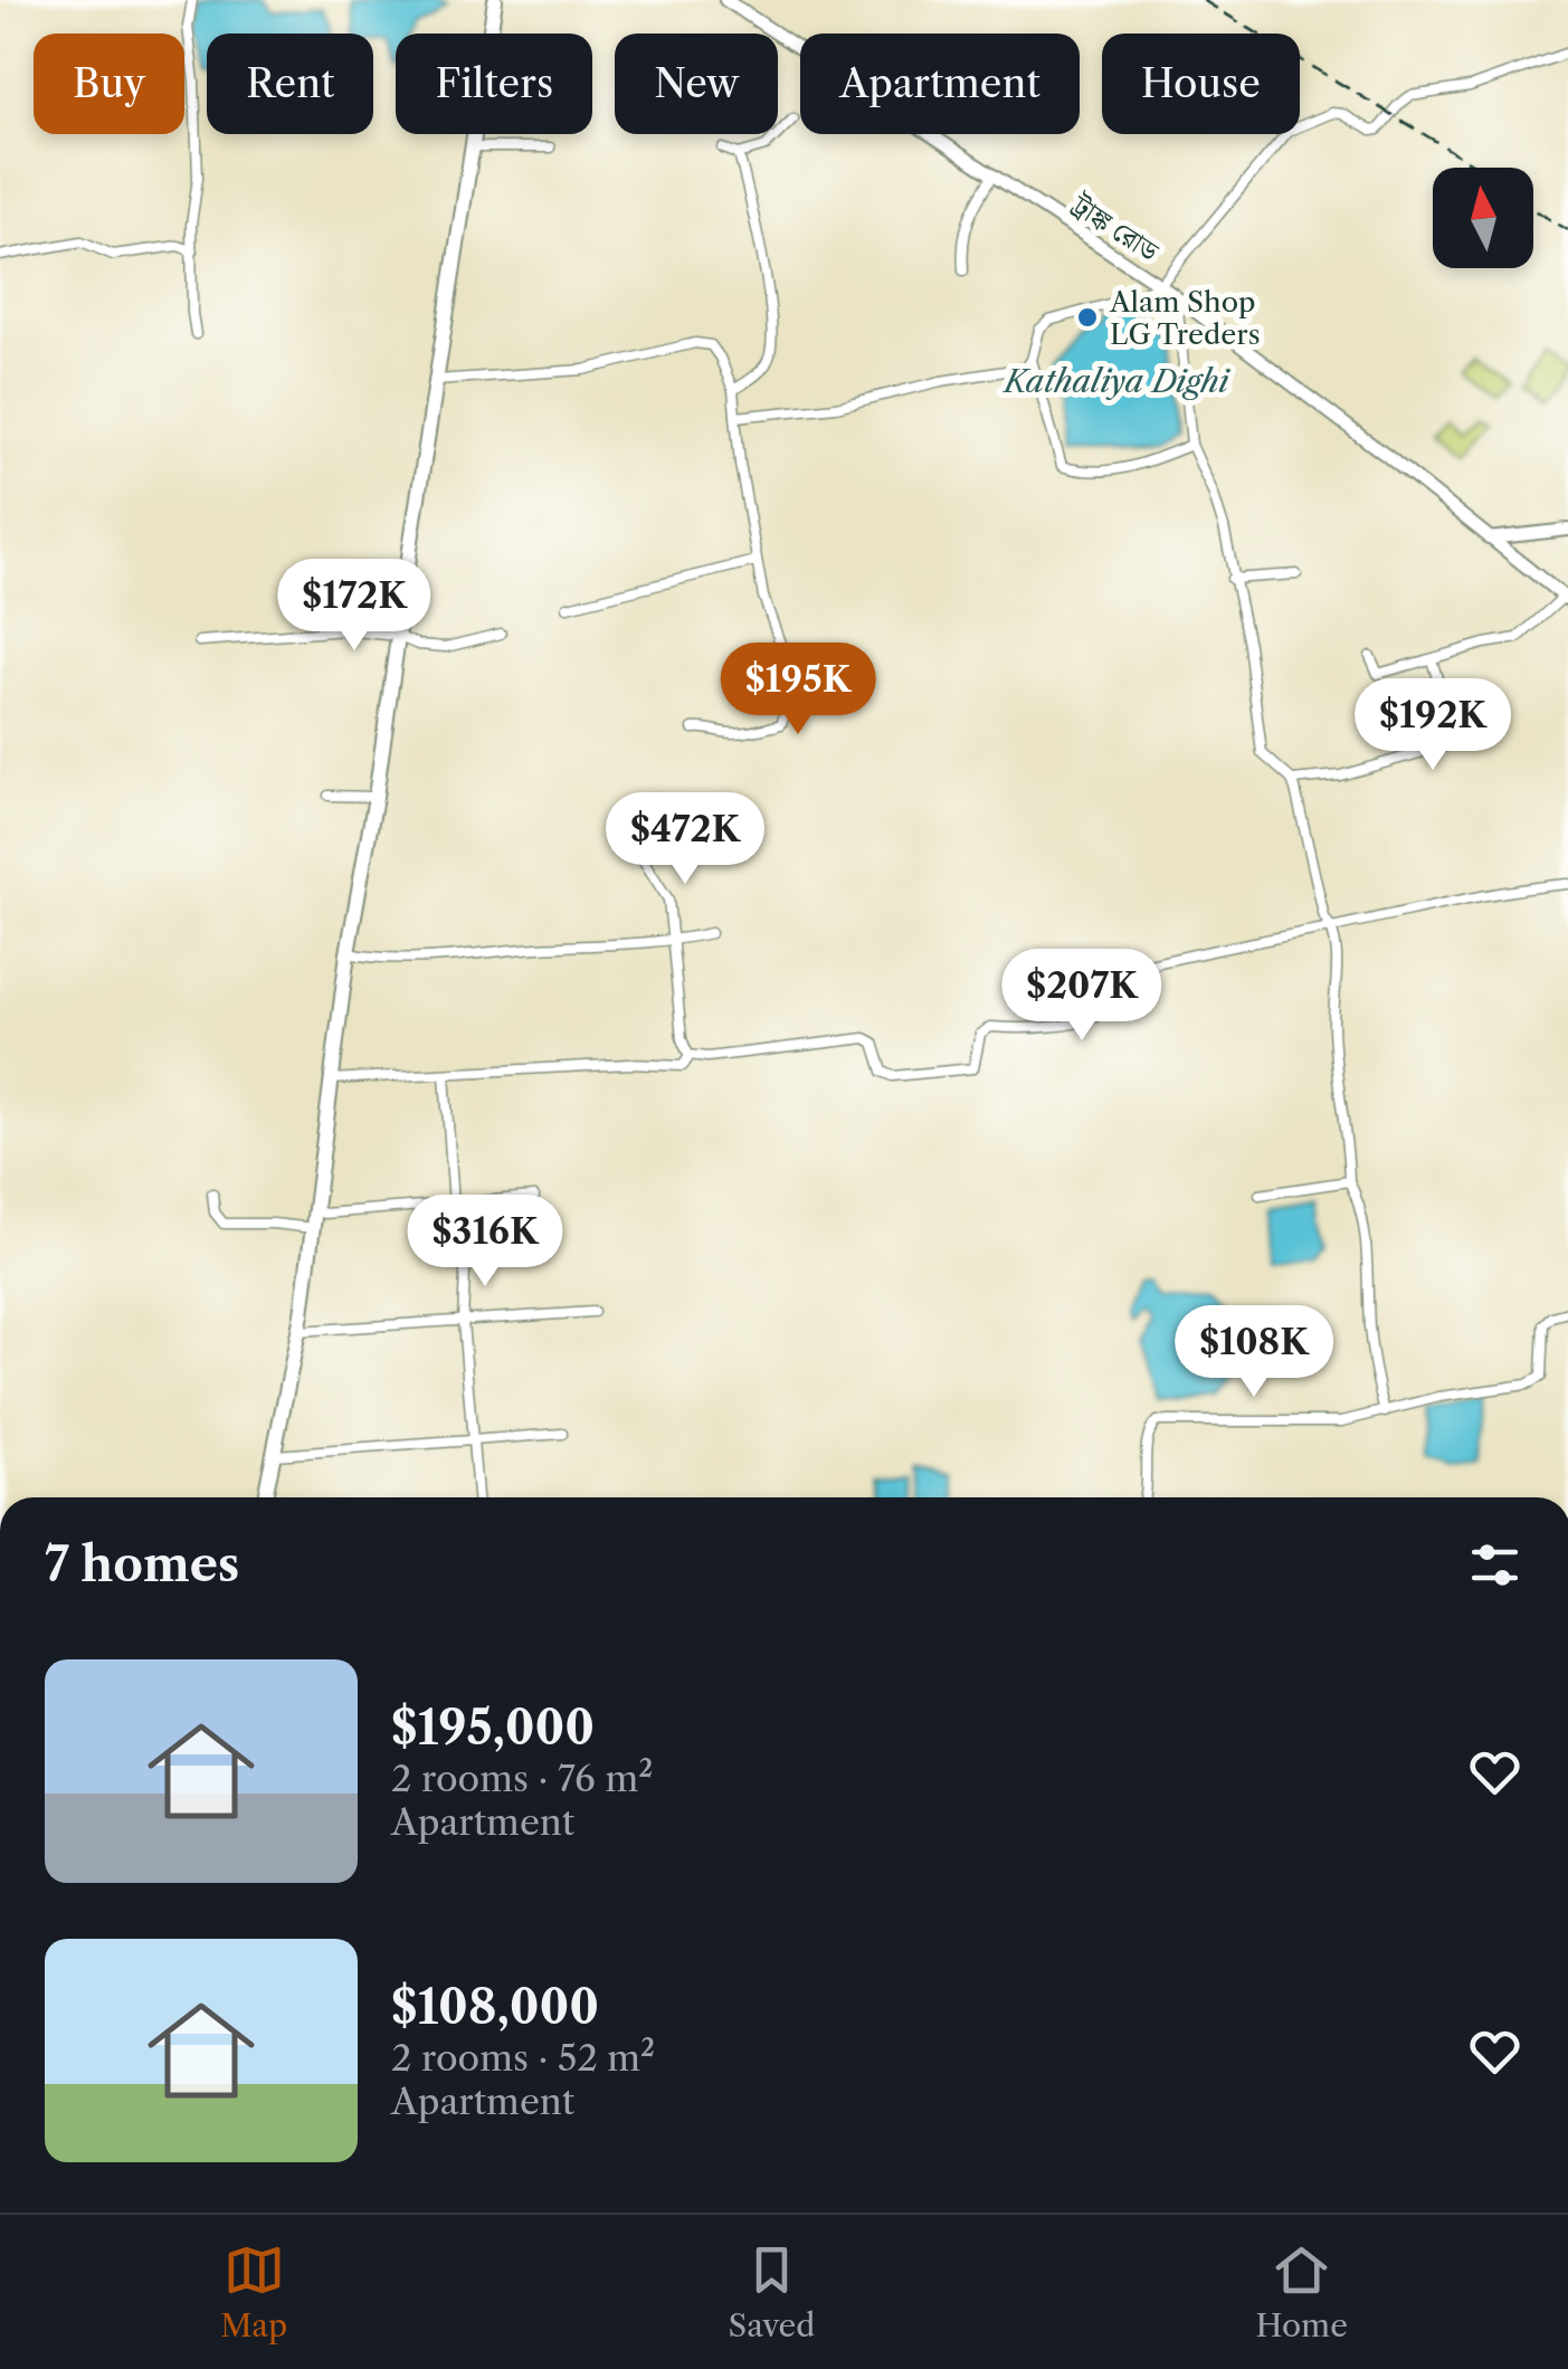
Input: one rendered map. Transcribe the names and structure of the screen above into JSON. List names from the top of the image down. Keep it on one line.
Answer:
{"streets":{"main road":["ট্রাঙ্ক রোড"]},"water":["Kathaliya Dighi"],"places":["Alam Shop LG Treders"],"north":"top","page":{"chip":["Buy","Rent","Filters","New","Apartment","House"],"price":["$172K","$195K","$192K","$472K","$207K","$316K","$108K"],"heading":"7 homes","list":[{"name":"$195,000","note":"2 rooms · 76 m² · Apartment"},{"name":"$108,000","note":"2 rooms · 52 m² · Apartment"}],"tabs":["Map","Saved","Home"]}}
